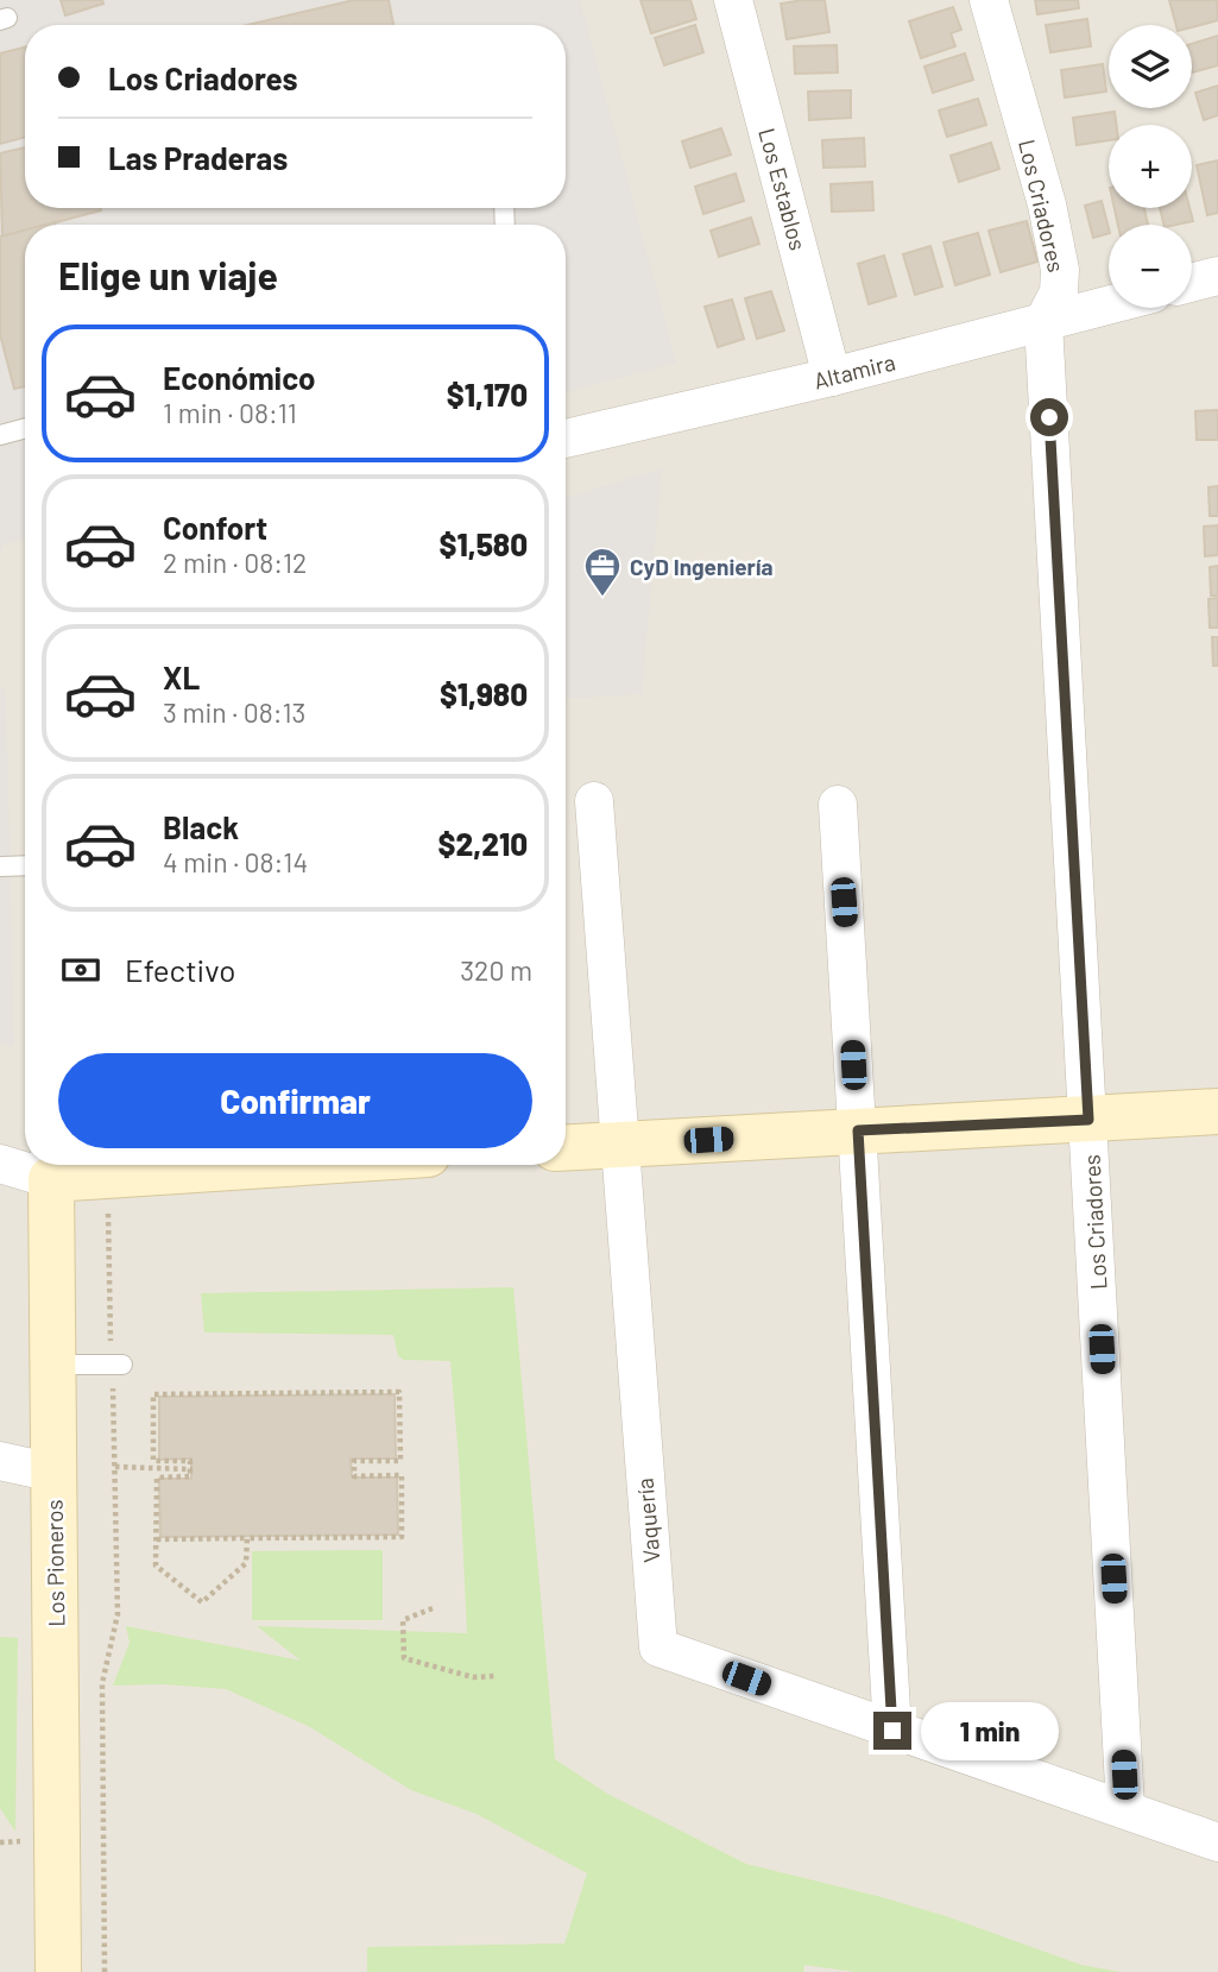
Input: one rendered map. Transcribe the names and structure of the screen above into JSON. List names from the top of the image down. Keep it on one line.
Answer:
{"streets":{"street":["Los Establos","Los Criadores","Altamira","Vaquería","Los Pioneros"]},"crossings":[["Los Establos","Altamira"],["Los Criadores","Altamira"],["Los Criadores","Vaquería"]],"places":{"office":["CyD Ingeniería"]},"page":{"map_buttons":["+","−"],"banner":["Los Criadores","Las Praderas"],"heading":"Elige un viaje","list":[{"name":"Económico","note":"1 min · 08:11","value":"$1,170"},{"name":"Confort","note":"2 min · 08:12","value":"$1,580"},{"name":"XL","note":"3 min · 08:13","value":"$1,980"},{"name":"Black","note":"4 min · 08:14","value":"$2,210"}],"pay":["Efectivo","320 m"],"buttons":"Confirmar","bubble":"1 min"}}
